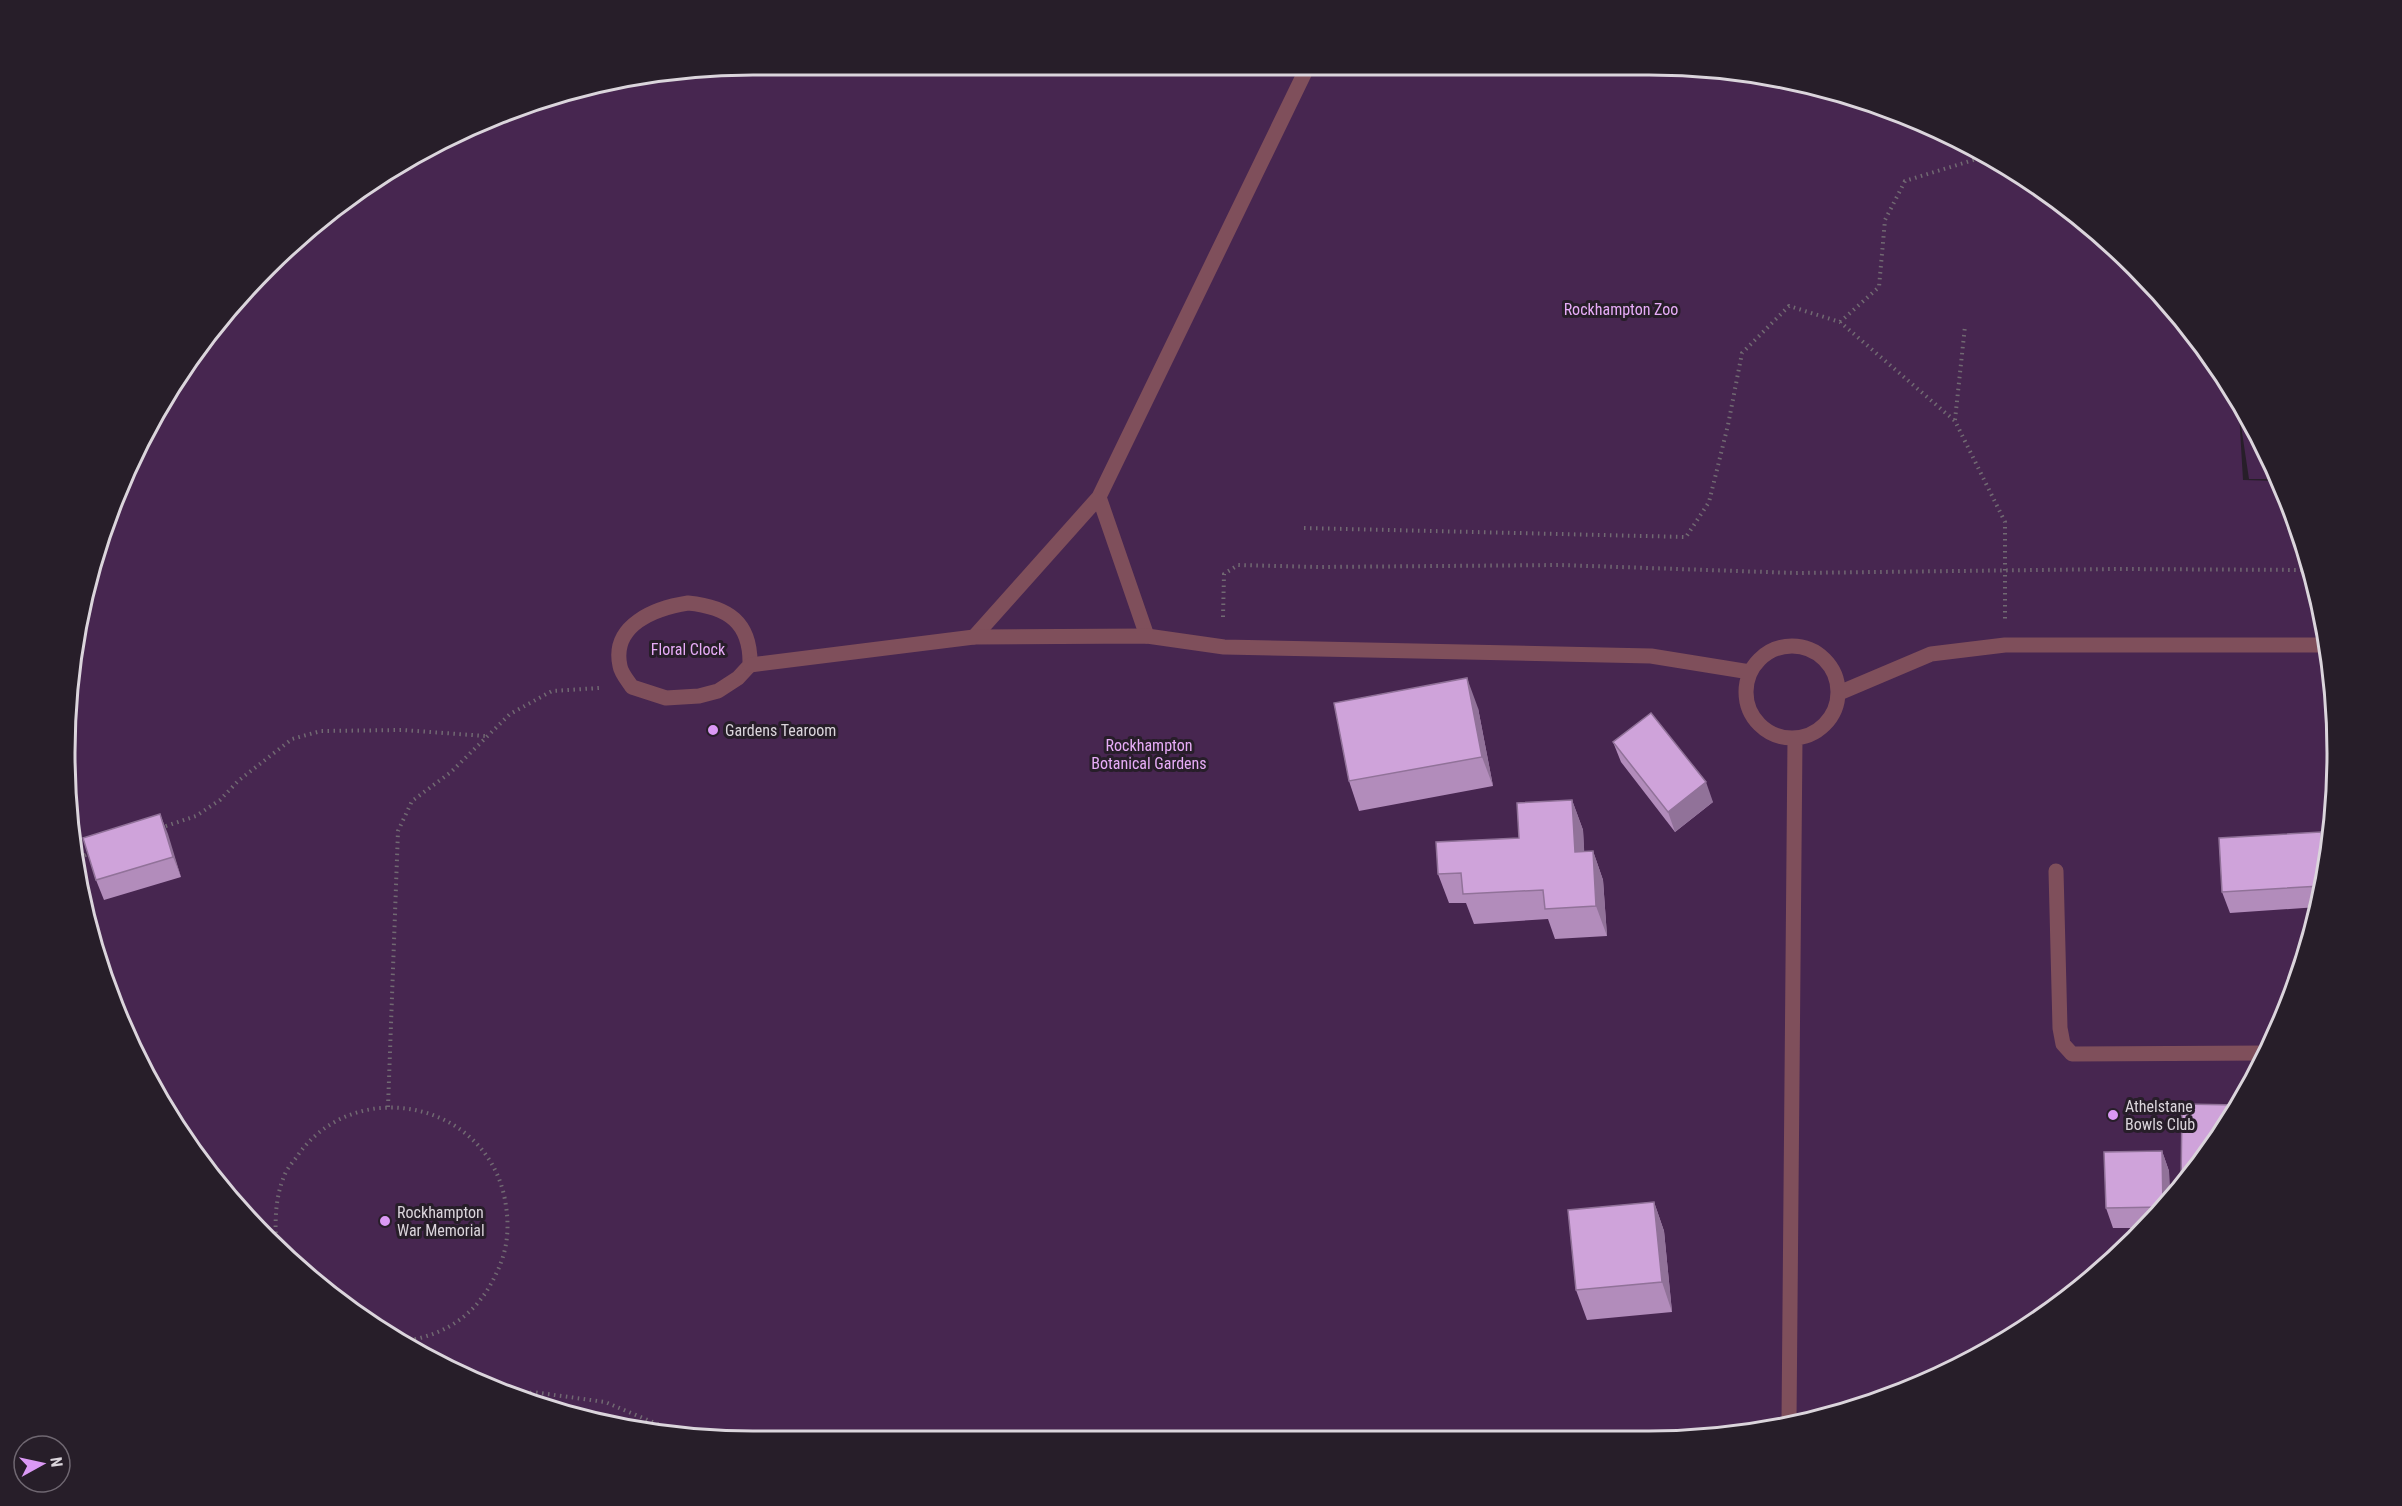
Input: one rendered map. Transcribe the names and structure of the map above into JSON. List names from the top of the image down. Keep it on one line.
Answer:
{"parks":["Rockhampton Zoo","Floral Clock","Rockhampton Botanical Gardens"],"places":["Gardens Tearoom","Athelstane Bowls Club","Rockhampton War Memorial"],"north":"right"}
